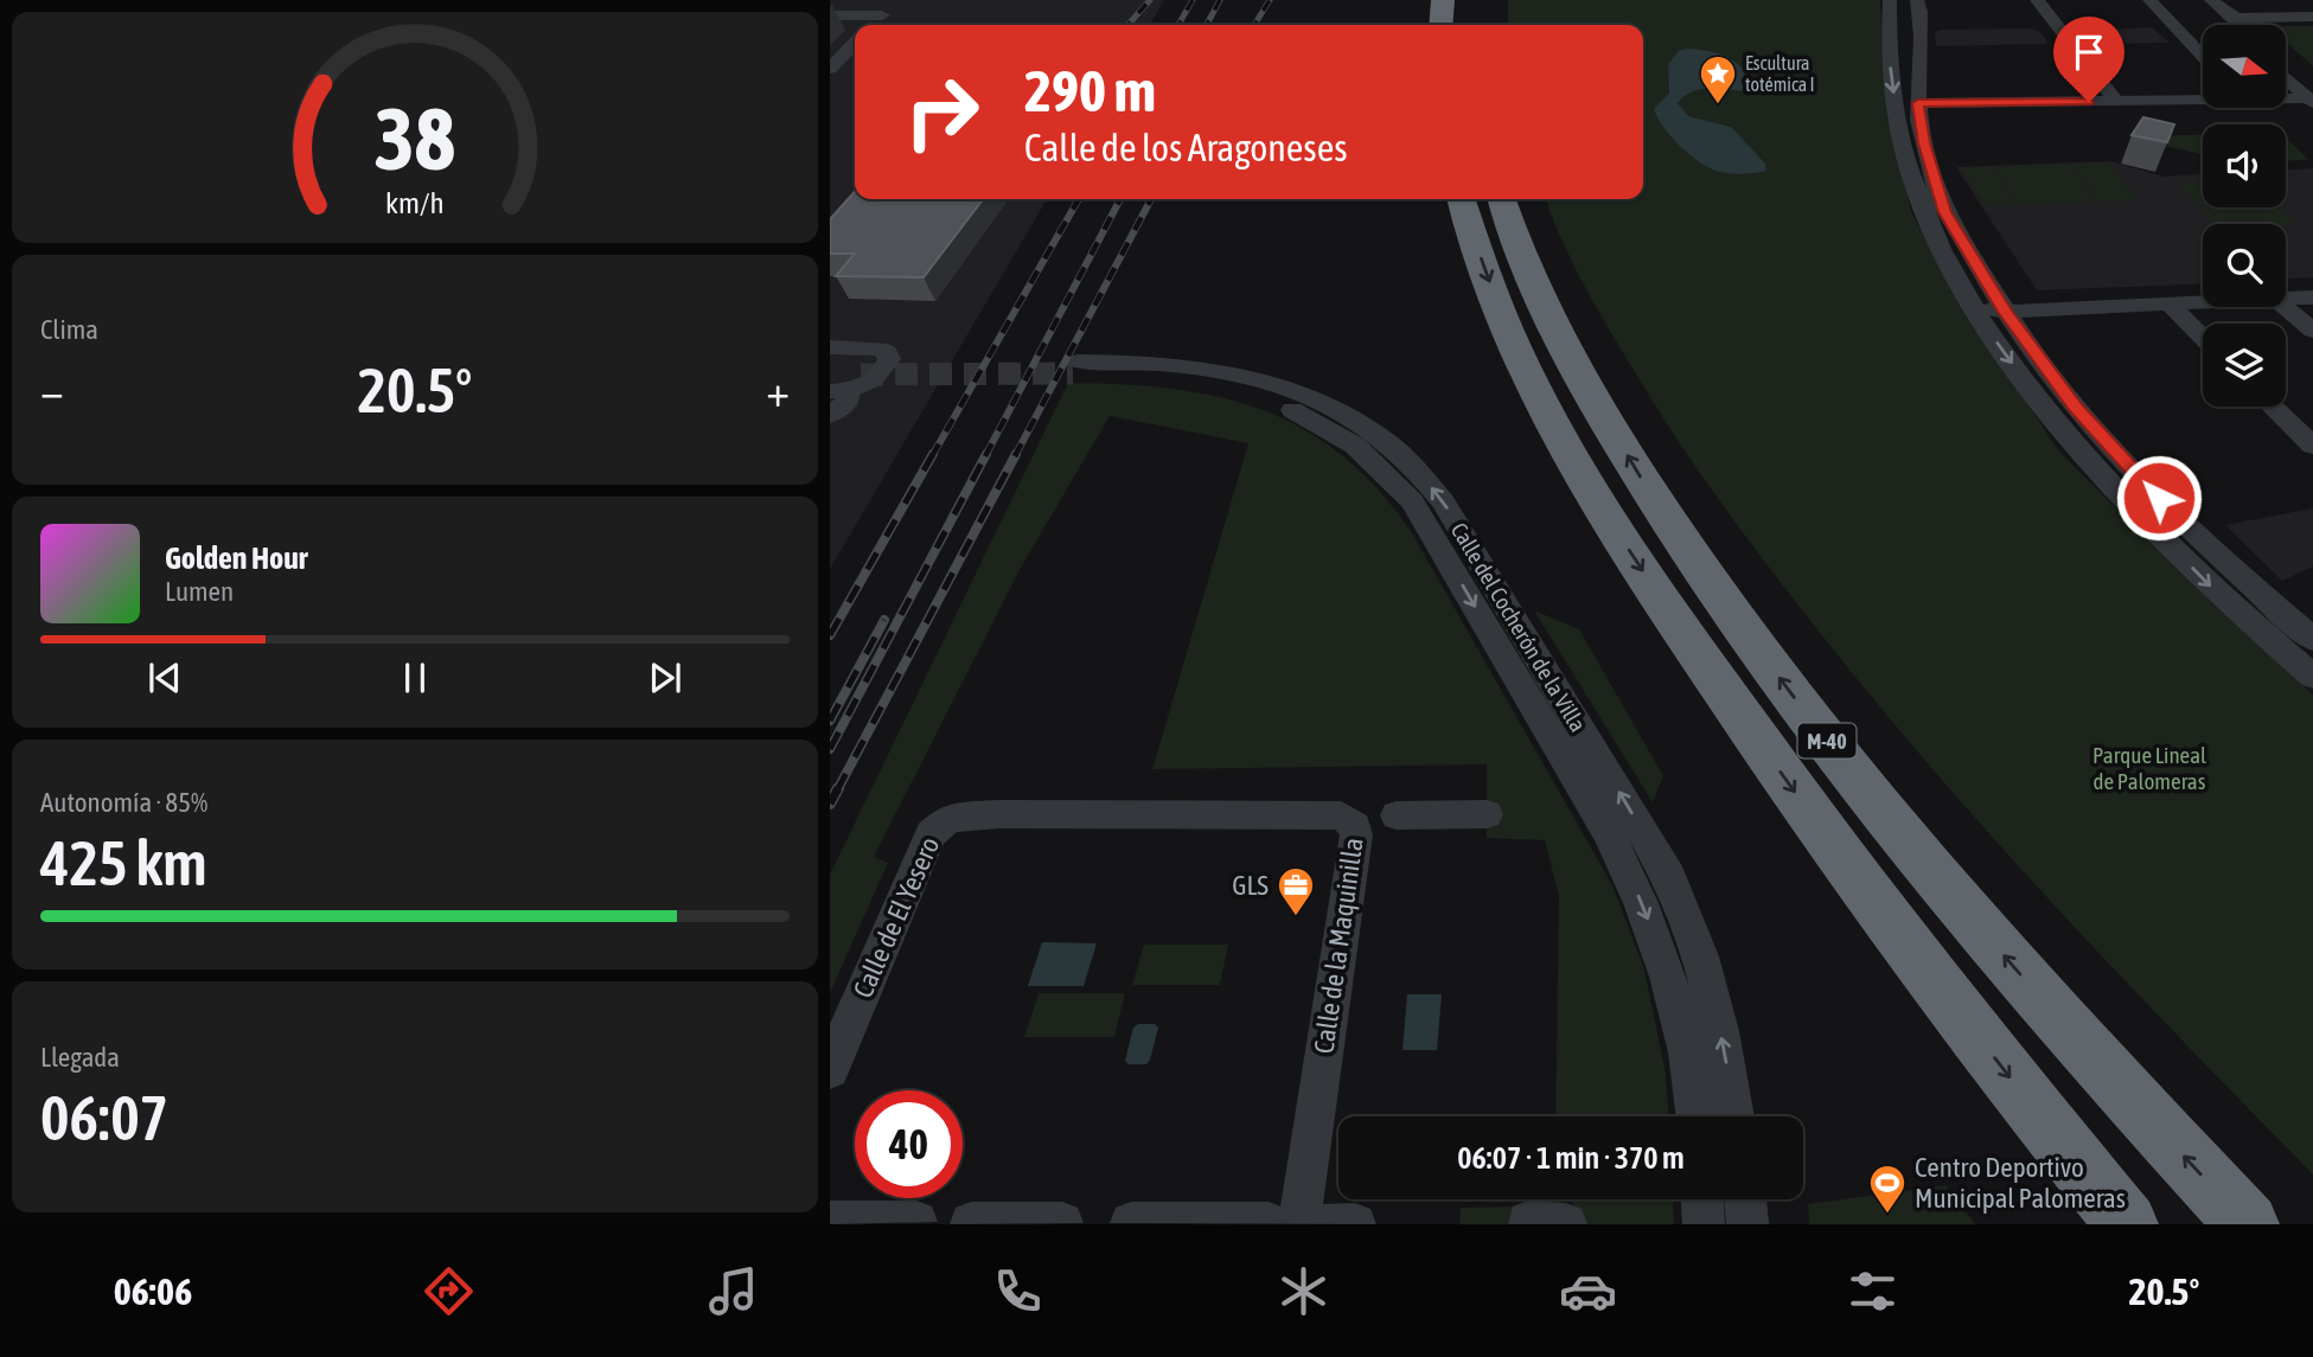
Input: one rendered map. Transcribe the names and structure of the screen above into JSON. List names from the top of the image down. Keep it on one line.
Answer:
{"streets":{"highway":["M-40"],"street":["Calle del Cocherón de la Villa","Calle de El Yesero","Calle de la Maquinilla"]},"crossings":[["Calle de El Yesero","Calle de la Maquinilla"]],"parks":["Parque Lineal de Palomeras"],"places":{"place":["Escultura totémica I"],"office":["GLS"],"sports":["Centro Deportivo Municipal Palomeras"]},"north":"right","page":{"turn":["290 m","Calle de los Aragoneses"],"tile":["Clima",["Autonomía · 85%","425 km"],["Llegada","06:07"]],"heat":["−","20.5°","+"],"song":["Golden Hour","Lumen"],"limit":"40","trip":"06:07 · 1 min · 370 m","tabs":["06:06","20.5°"],"gauge":["38","km/h"]}}
